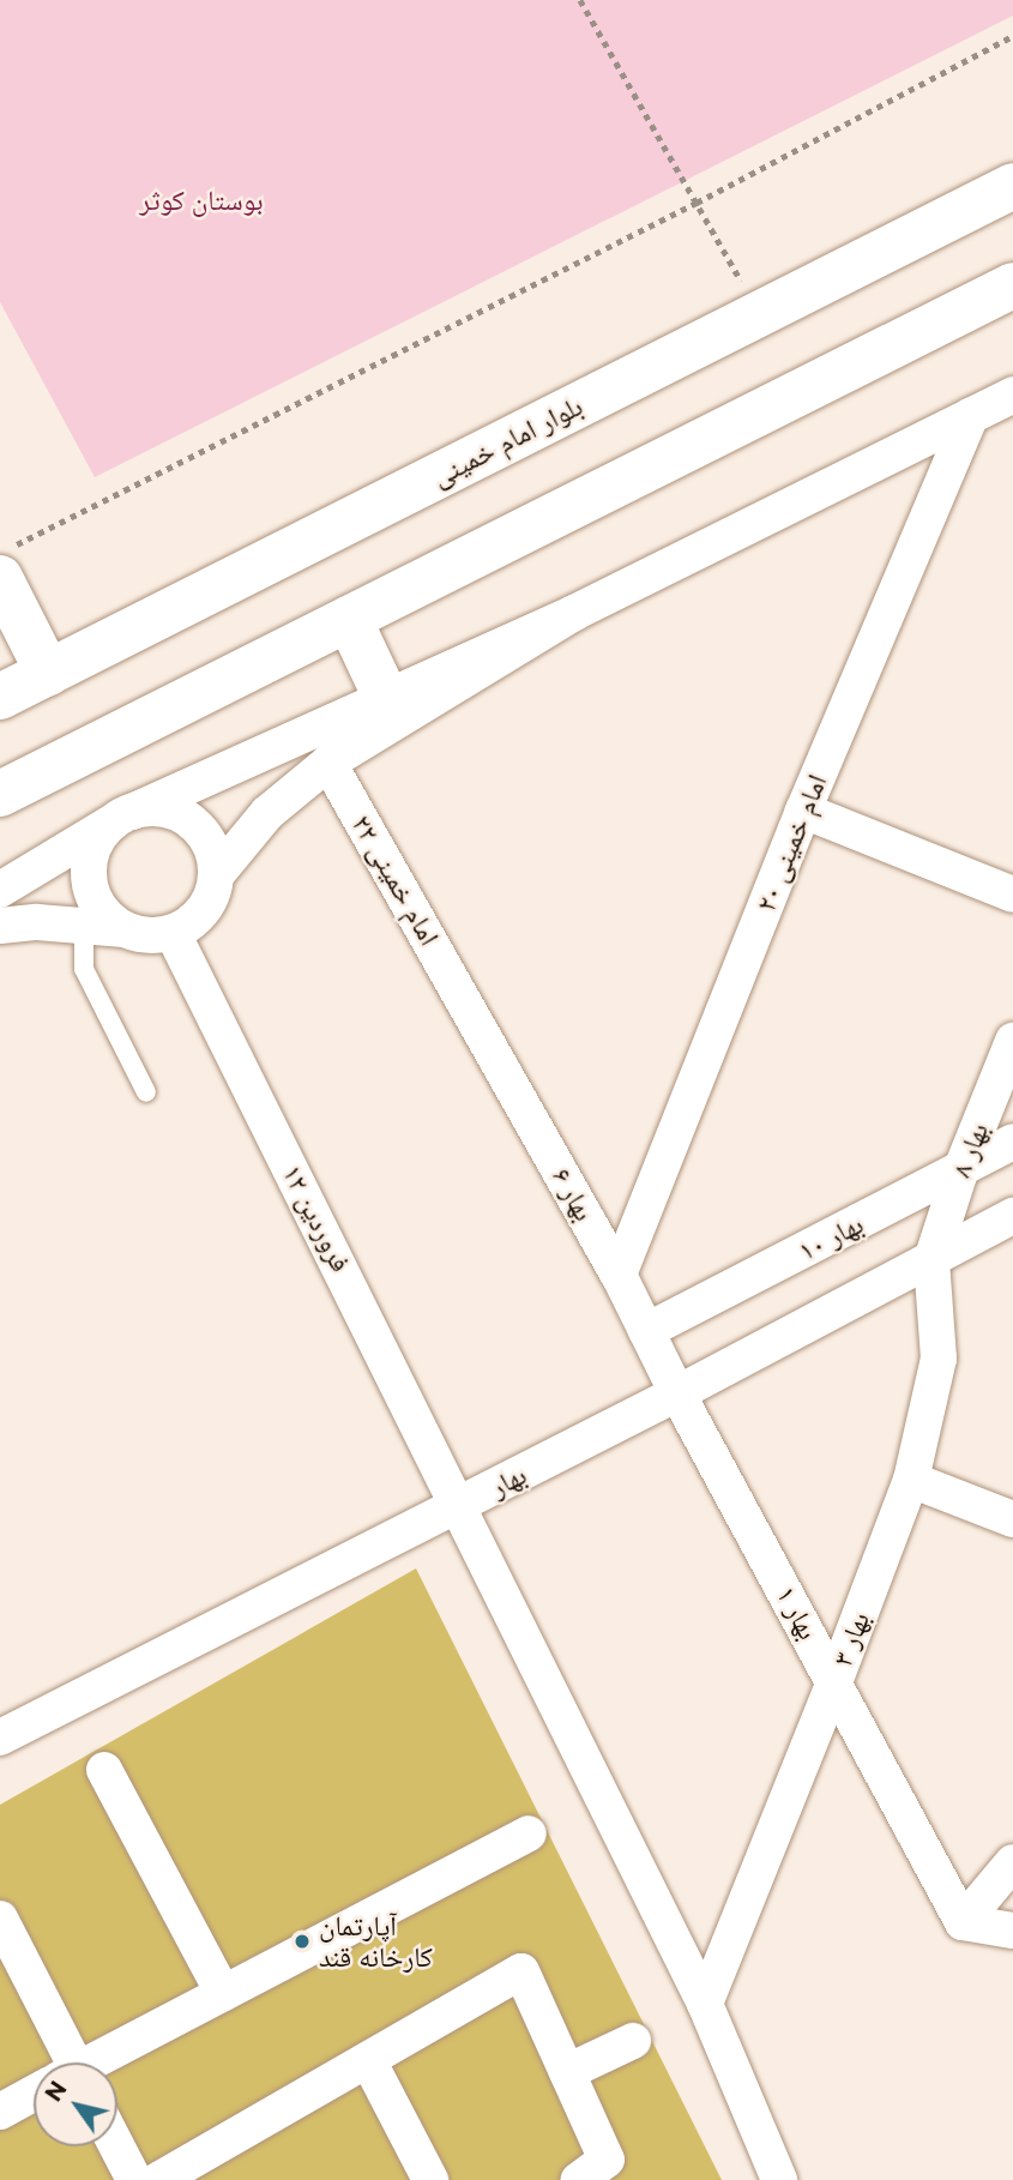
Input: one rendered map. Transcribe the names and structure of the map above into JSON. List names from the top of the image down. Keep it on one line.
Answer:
{"streets":{"main road":["بلوار امام خمینی"],"street":["امام خمینی ۲۰","امام خمینی ۲۲","بهار ۸","بهار ۶","۱۲ فروردین","بهار ۱۰","بهار","بهار ۱","بهار ۳"]},"crossings":[["امام خمینی ۲۰","بهار ۶"],["امام خمینی ۲۲","بهار ۶"],["بهار ۸","بهار ۱۰"],["بهار ۸","بهار"],["بهار ۸","بهار ۳"],["بهار ۶","بهار ۱۰"],["بهار ۶","بهار"],["بهار ۶","بهار ۱"],["۱۲ فروردین","بهار"],["۱۲ فروردین","بهار ۳"],["بهار","بهار ۱"],["بهار","بهار ۳"],["بهار ۱","بهار ۳"]],"parks":["بوستان کوثر"],"places":["آپارتمان کارخانه قند"],"north":"top left"}
